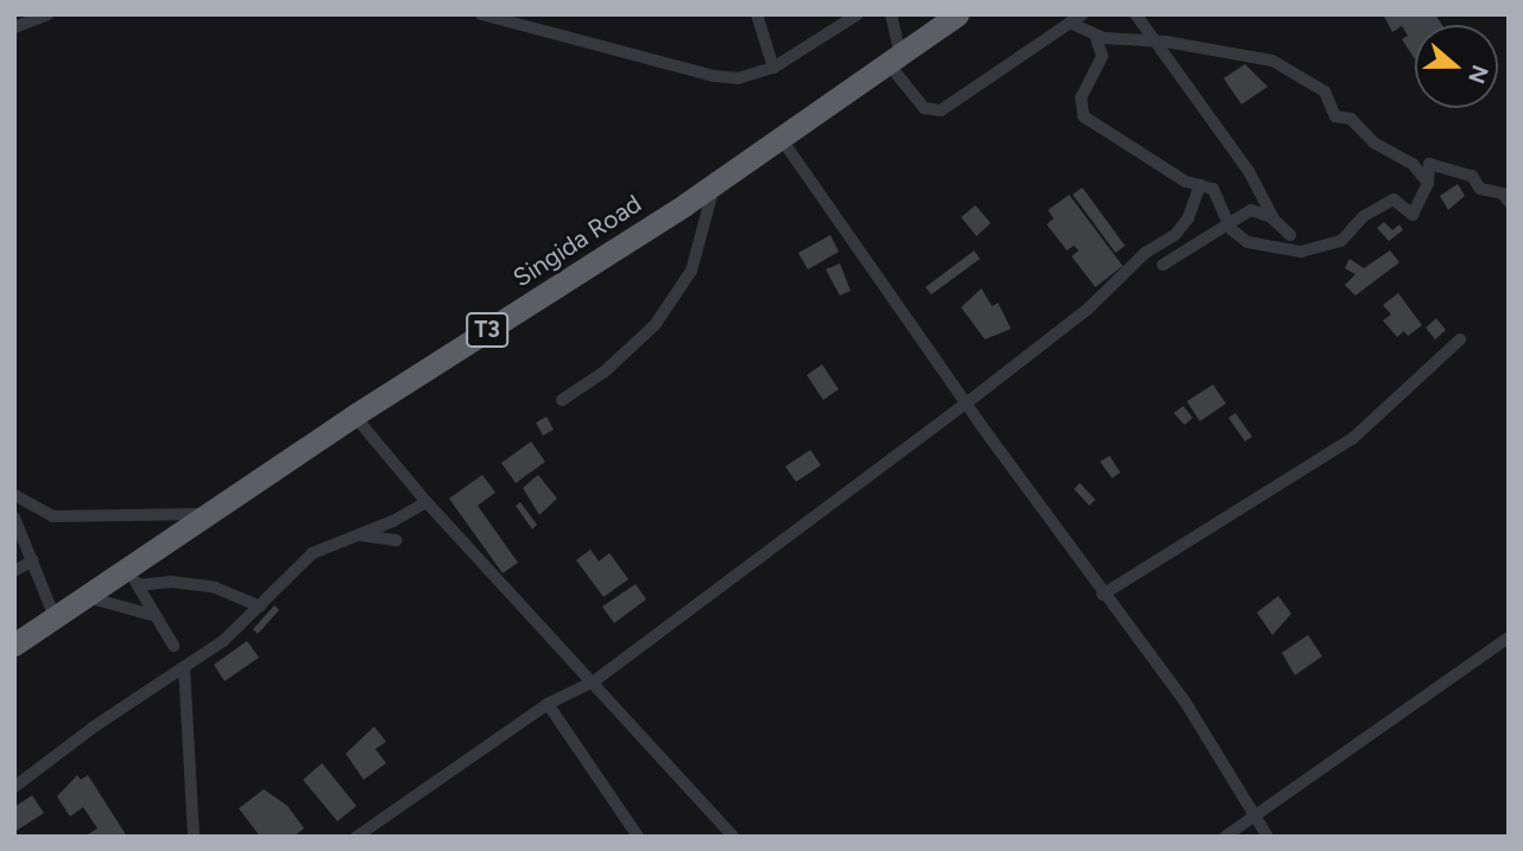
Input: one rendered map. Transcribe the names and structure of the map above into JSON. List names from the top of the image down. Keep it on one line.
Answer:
{"streets":{"highway":["Singida Road","T3"]},"north":"right"}
